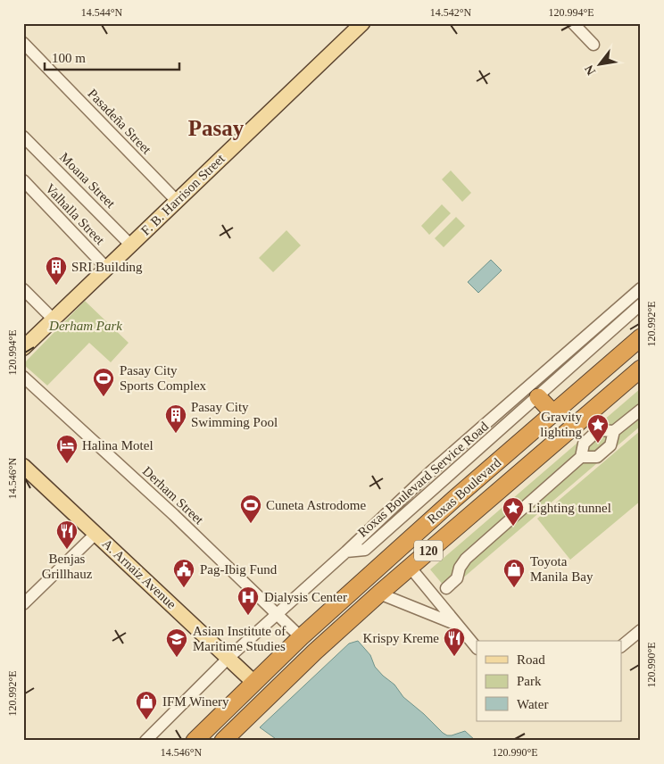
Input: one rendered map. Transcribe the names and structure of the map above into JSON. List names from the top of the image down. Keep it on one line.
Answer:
{"streets":{"highway":["Roxas Boulevard","120"],"main road":["F. B. Harrison Street","A. Arnaiz Avenue"],"street":["Pasadeña Street","Moana Street","Valhalla Street","Roxas Boulevard Service Road","Derham Street"]},"crossings":[["Pasadeña Street","F. B. Harrison Street"],["Moana Street","F. B. Harrison Street"],["F. B. Harrison Street","Valhalla Street"],["Roxas Boulevard","Derham Street"],["Roxas Boulevard","A. Arnaiz Avenue"]],"districts":["Pasay"],"parks":["Derham Park"],"places":{"building":["SRI Building","Pasay City Swimming Pool"],"sports":["Pasay City Sports Complex","Cuneta Astrodome"],"place":["Gravity lighting","Lighting tunnel"],"hotel":["Halina Motel"],"restaurant":["Benjas Grillhauz","Krispy Kreme"],"public building":["Pag-Ibig Fund"],"shop":["Toyota Manila Bay","IFM Winery"],"hospital":["Dialysis Center"],"school or university":["Asian Institute of Maritime Studies"]},"legend":["Road","Park","Water"],"scale_bar":"100 m","north":"bottom left","coordinates":["14.544°N","14.542°N","120.994°E","120.992°E","14.546°N","120.990°E"]}
